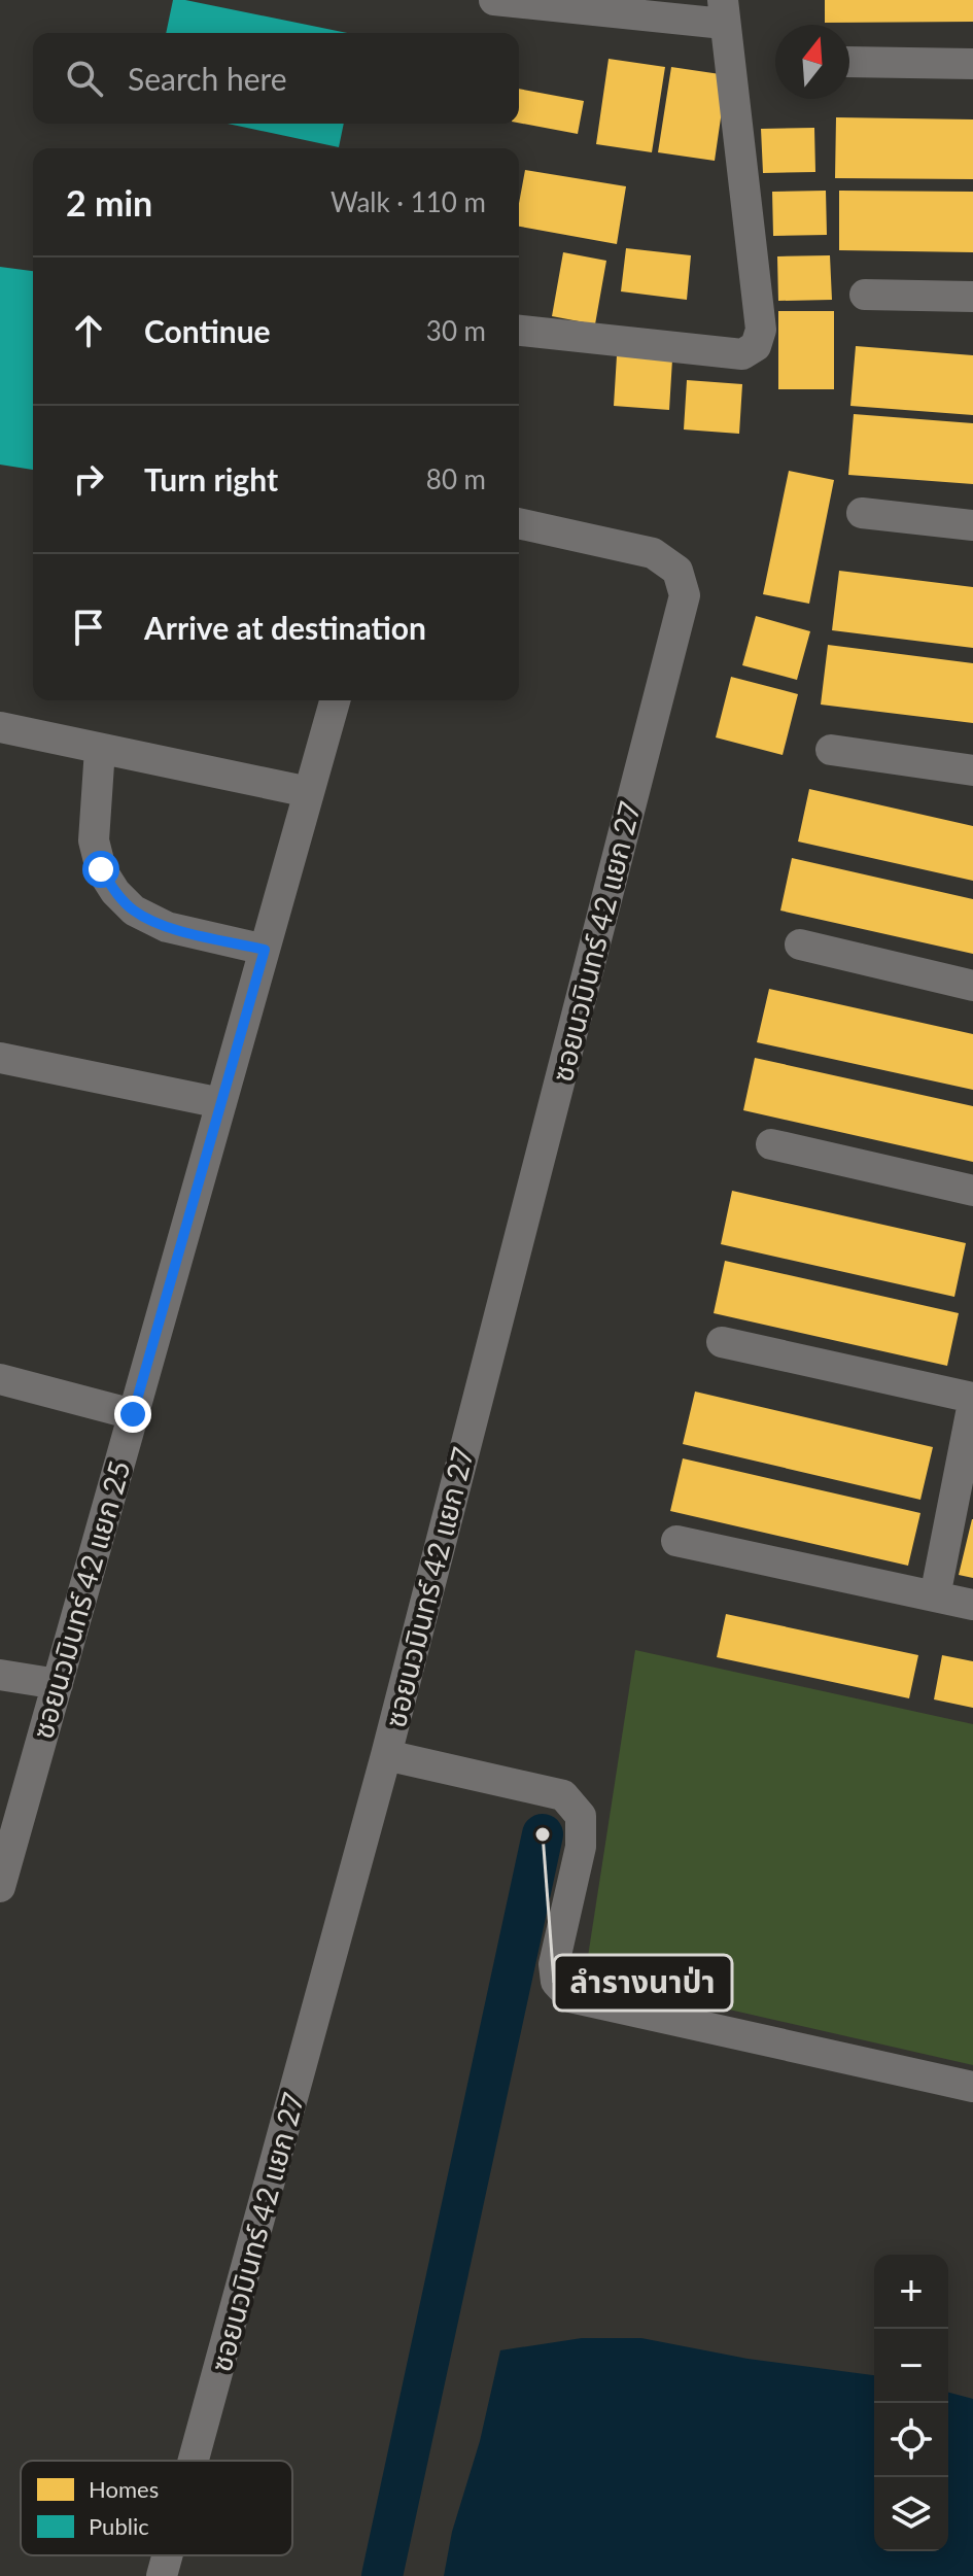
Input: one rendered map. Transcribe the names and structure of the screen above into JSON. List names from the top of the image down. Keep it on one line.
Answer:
{"streets":{"street":["ซอยนวมินทร์ 42 แยก 27","ซอยนวมินทร์ 42 แยก 25"]},"places":["ลำรางนาป่า"],"legend":["Homes","Public"],"north":"top","page":{"search":"Search here","heading":["2 min","Walk · 110 m"],"list":[["Continue","30 m"],["Turn right","80 m"],"Arrive at destination"],"map_buttons":["+","−"]}}
